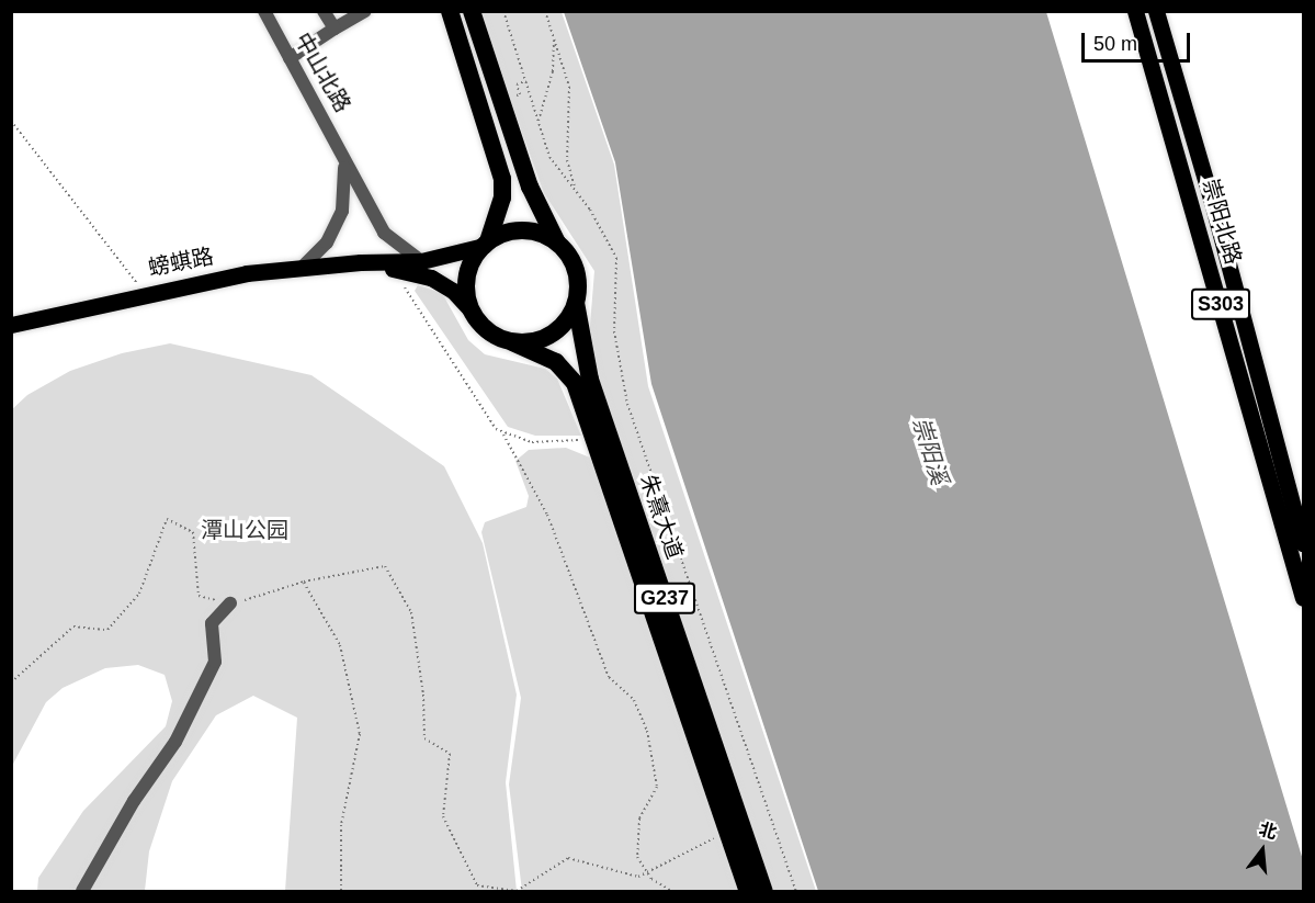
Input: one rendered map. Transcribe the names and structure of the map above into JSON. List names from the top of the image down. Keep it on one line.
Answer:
{"streets":{"highway":["朱熹大道","G237"],"main road":["崇阳北路","螃蜞路","S303"],"street":["中山北路"]},"crossings":[["朱熹大道","G237"]],"water":["崇阳溪"],"parks":["潭山公园"],"scale_bar":"50 m","north":"top"}
